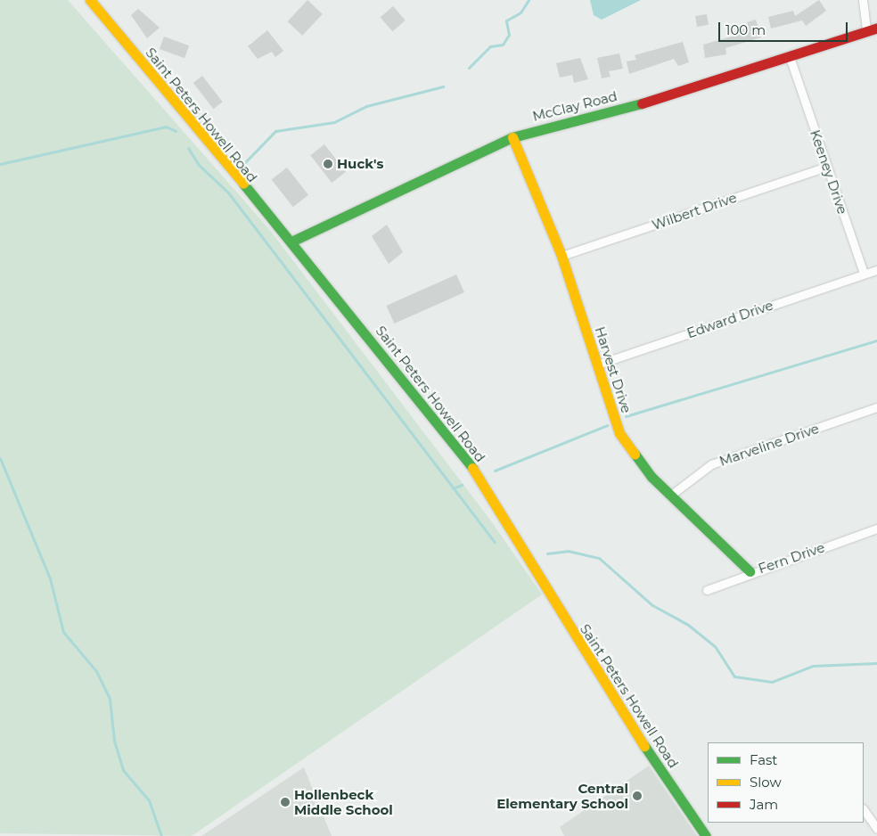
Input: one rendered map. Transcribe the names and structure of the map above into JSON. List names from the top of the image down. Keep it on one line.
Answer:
{"streets":{"main road":["McClay Road","Saint Peters Howell Road","Harvest Drive"],"street":["Keeney Drive","Wilbert Drive","Edward Drive","Marveline Drive","Fern Drive"]},"crossings":[["McClay Road","Saint Peters Howell Road"],["McClay Road","Keeney Drive"],["McClay Road","Harvest Drive"],["Keeney Drive","Wilbert Drive"],["Keeney Drive","Edward Drive"],["Wilbert Drive","Harvest Drive"],["Edward Drive","Harvest Drive"],["Harvest Drive","Marveline Drive"],["Harvest Drive","Fern Drive"]],"places":["Huck's","Central Elementary School","Hollenbeck Middle School"],"legend":["Fast","Slow","Jam"],"scale_bar":"100 m"}
